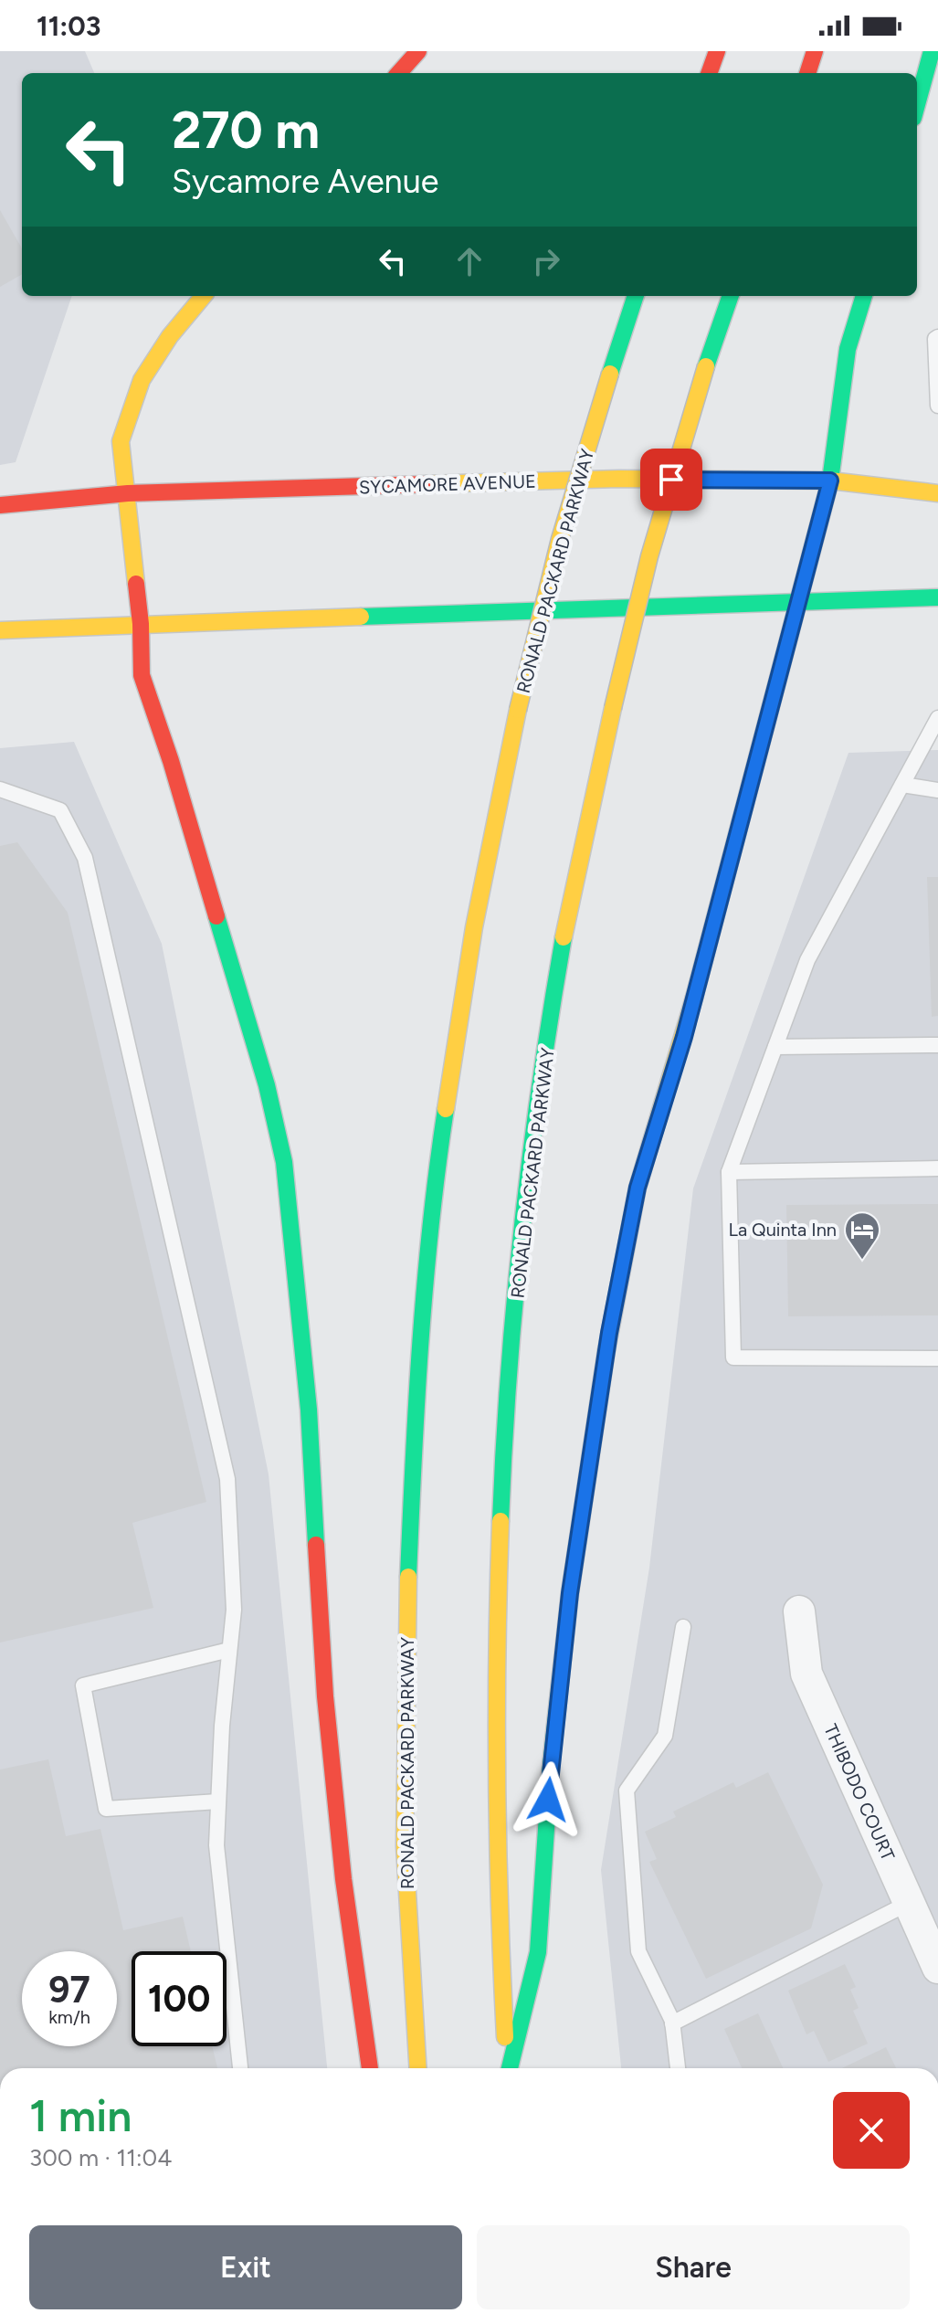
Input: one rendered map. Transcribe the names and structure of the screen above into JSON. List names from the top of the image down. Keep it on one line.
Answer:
{"streets":{"main road":["SYCAMORE AVENUE","RONALD PACKARD PARKWAY"],"street":["THIBODO COURT"]},"places":{"hotel":["La Quinta Inn"]},"page":{"status":"11:03","turn":["270 m","Sycamore Avenue"],"speed":"97 km/h","limit":"100","heading":["1 min","300 m · 11:04"],"buttons":["Exit","Share"]}}
